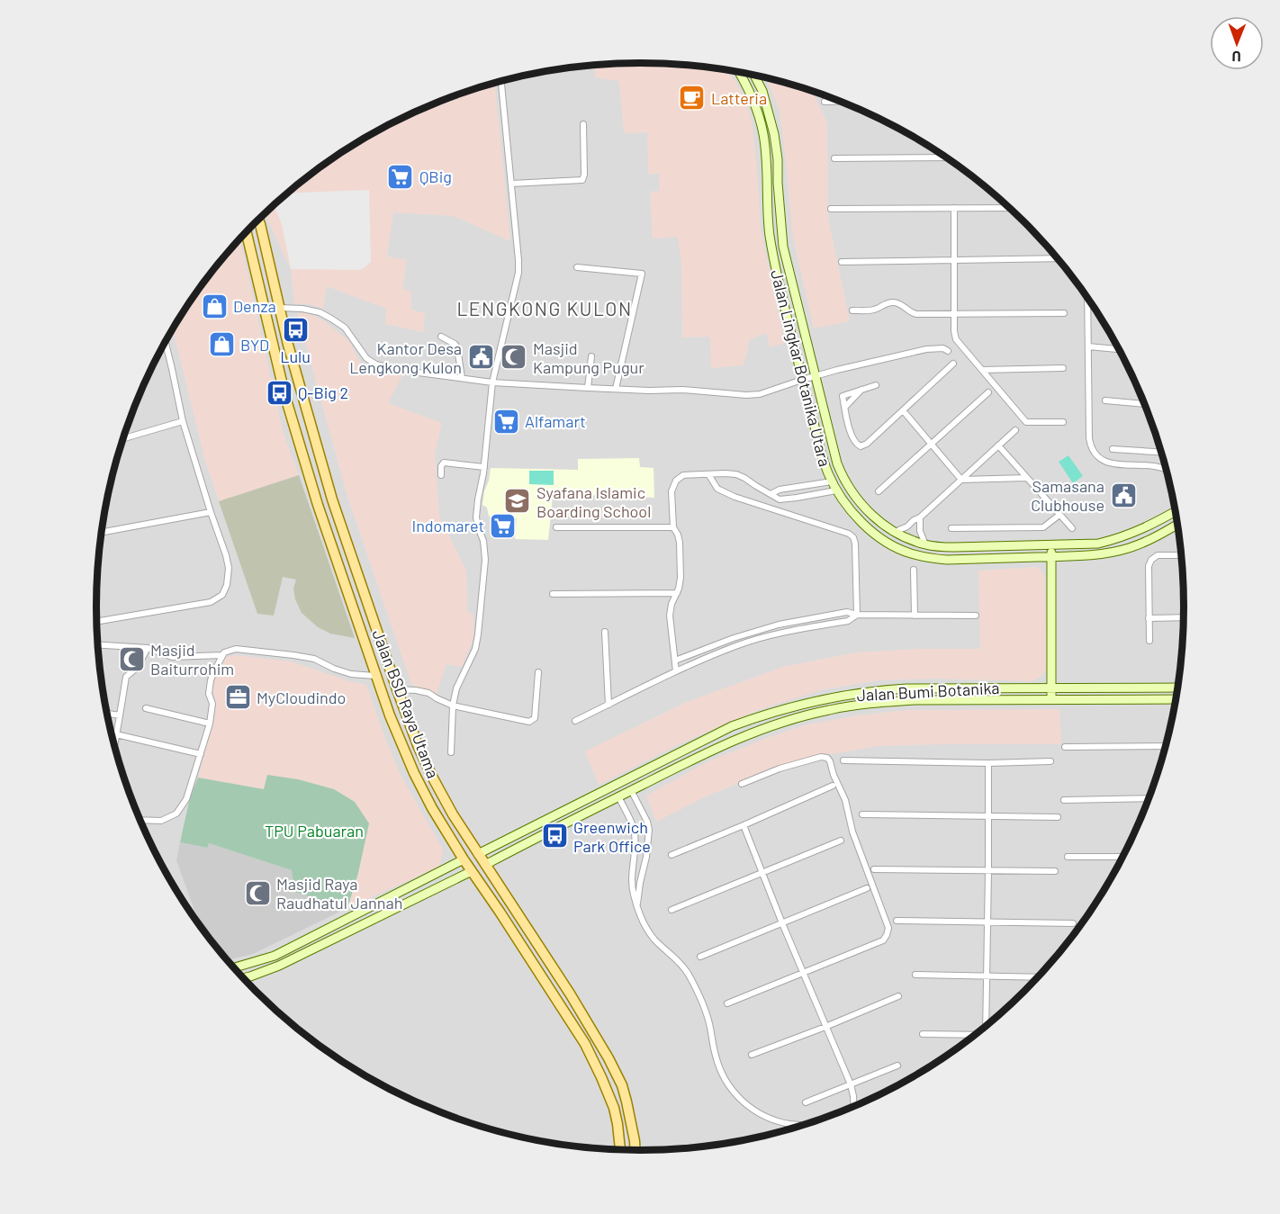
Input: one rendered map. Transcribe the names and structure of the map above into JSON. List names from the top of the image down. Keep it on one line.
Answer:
{"streets":{"main road":["Jalan Lingkar Botanika Utara","Jalan Bumi Botanika","Jalan BSD Raya Utama"]},"crossings":[["Jalan Bumi Botanika","Jalan BSD Raya Utama"]],"districts":["LENGKONG KULON"],"parks":["TPU Pabuaran"],"places":{"cafe":["Latteria"],"supermarket":["QBig","Alfamart","Indomaret"],"shop":["Denza","BYD"],"bus stop":["Lulu","Q-Big 2","Greenwich Park Office"],"public building":["Kantor Desa Lengkong Kulon","Samasana Clubhouse"],"mosque":["Masjid Kampung Pugur","Masjid Baiturrohim","Masjid Raya Raudhatul Jannah"],"school or university":["Syafana Islamic Boarding School"],"office":["MyCloudindo"]},"north":"bottom"}
